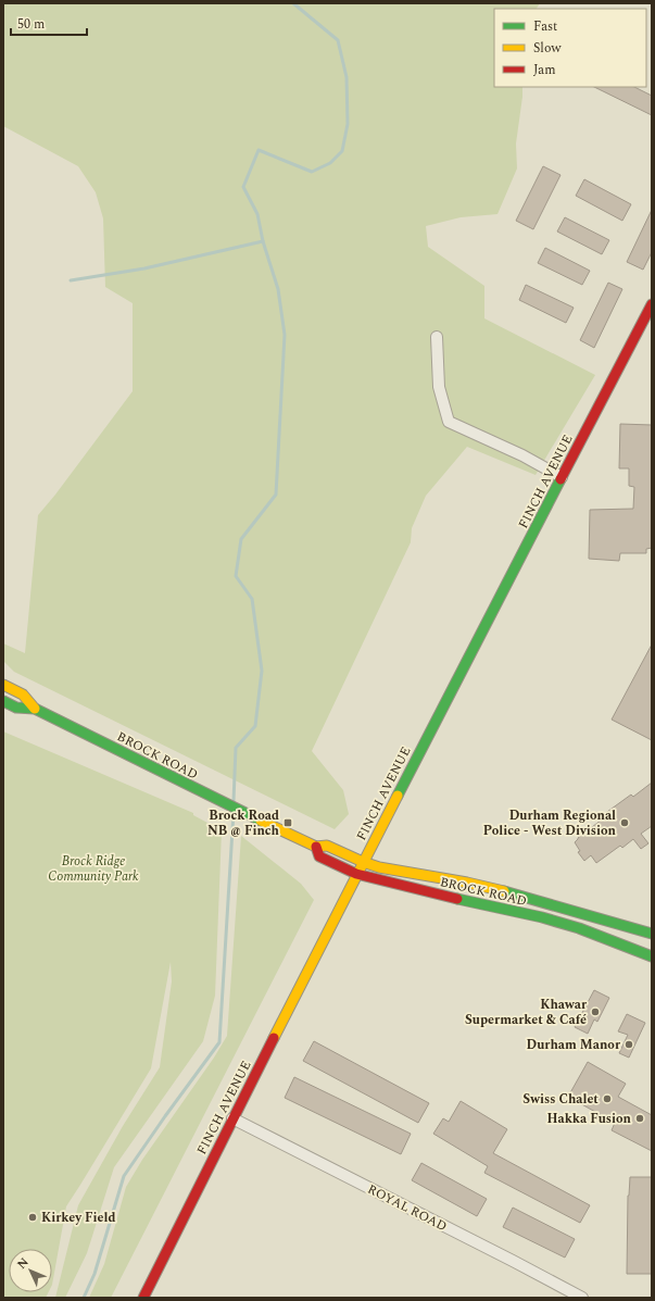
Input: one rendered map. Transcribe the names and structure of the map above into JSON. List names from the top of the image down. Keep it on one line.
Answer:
{"streets":{"main road":["FINCH AVENUE","BROCK ROAD"],"street":["ROYAL ROAD"]},"crossings":[["FINCH AVENUE","BROCK ROAD"],["FINCH AVENUE","ROYAL ROAD"]],"parks":["Brock Ridge Community Park"],"places":{"transit":["Brock Road NB @ Finch"],"other":["Durham Regional Police - West Division","Khawar Supermarket & Café","Durham Manor","Swiss Chalet","Hakka Fusion","Kirkey Field"]},"legend":["Fast","Slow","Jam"],"scale_bar":"50 m","north":"top left"}
